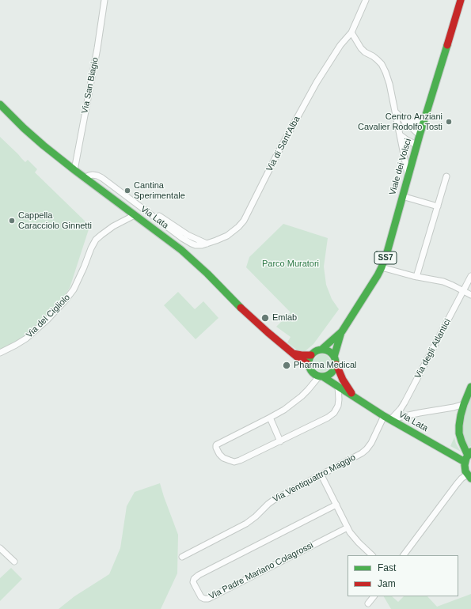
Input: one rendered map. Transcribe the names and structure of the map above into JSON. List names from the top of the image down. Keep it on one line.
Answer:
{"streets":{"main road":["Viale dei Volsci","Via Lata","SS7"],"street":["Via San Biagio","Via di Sant'Alba","Via del Cigliolo","Via degli Atlantici","Via Ventiquattro Maggio","Via Padre Mariano Colagrossi"]},"crossings":[["Via San Biagio","Via Lata"],["Via di Sant'Alba","Via Lata"],["Viale dei Volsci","Via Lata"],["Via Lata","Via del Cigliolo"],["Via Lata","Via degli Atlantici"],["Via Lata","Via Ventiquattro Maggio"],["Via degli Atlantici","Via Ventiquattro Maggio"]],"parks":["Parco Muratori"],"places":["Centro Anziani Cavalier Rodolfo Tosti","Cantina Sperimentale","Cappella Caracciolo Ginnetti","Emlab","Pharma Medical"],"legend":["Fast","Jam"]}
